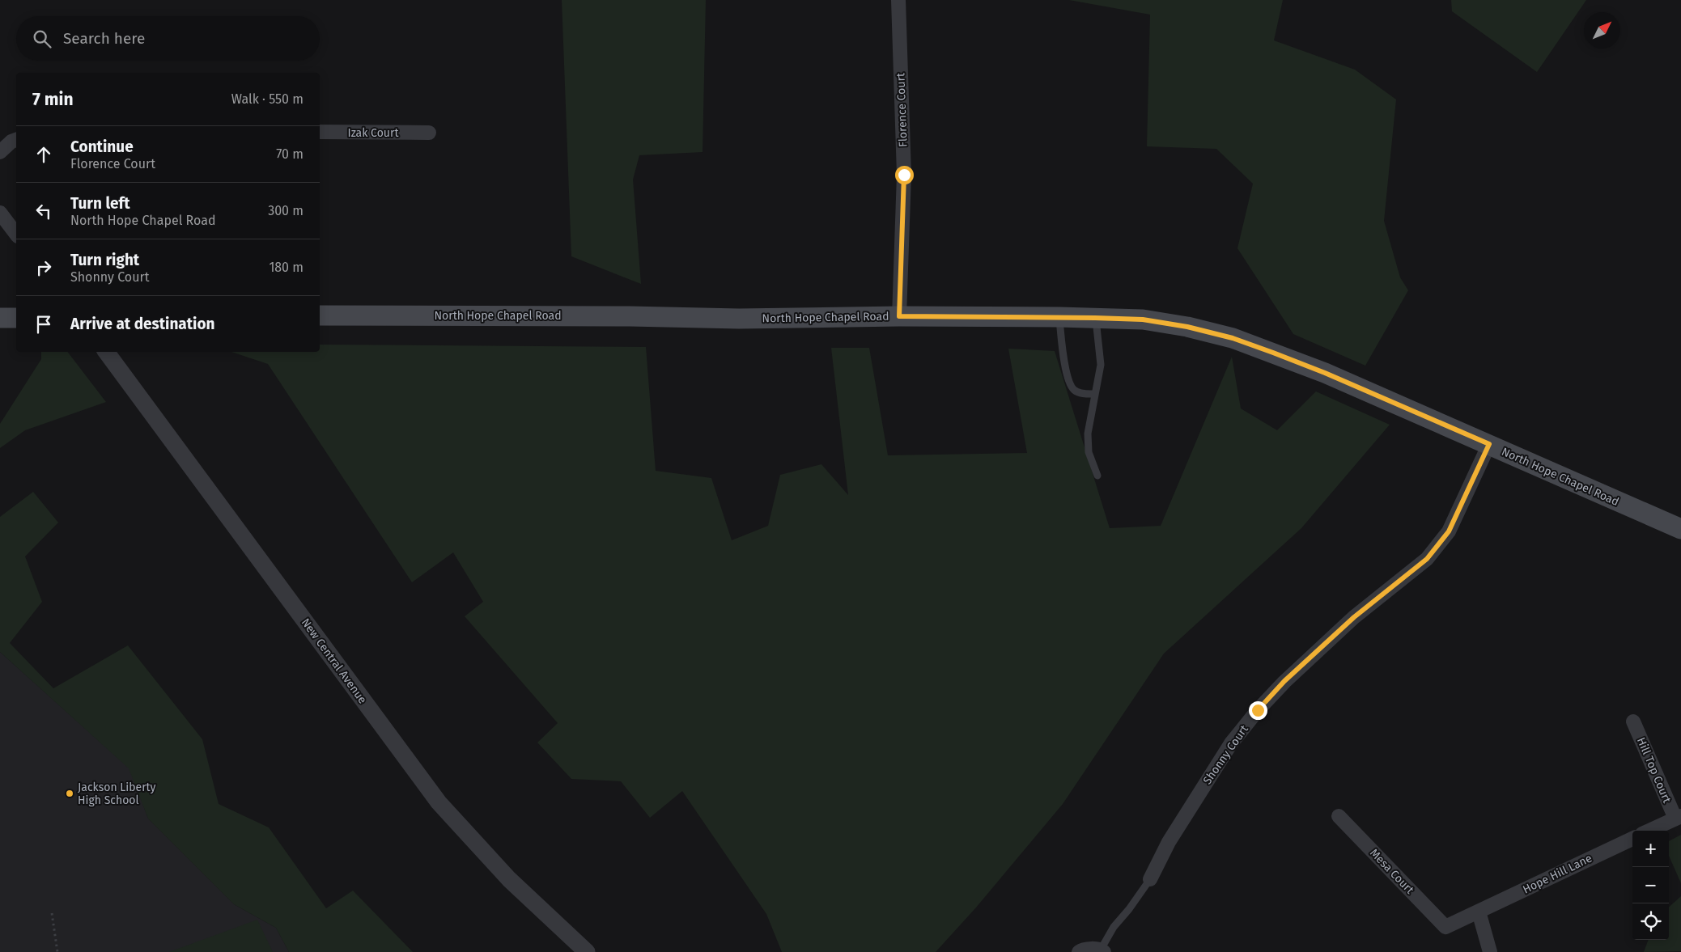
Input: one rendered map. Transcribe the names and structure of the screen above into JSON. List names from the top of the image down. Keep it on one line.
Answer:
{"streets":{"main road":["North Hope Chapel Road"],"street":["Florence Court","Izak Court","New Central Avenue","Shonny Court","Hill Top Court","Mesa Court","Hope Hill Lane"]},"crossings":[["Florence Court","North Hope Chapel Road"],["North Hope Chapel Road","Shonny Court"],["Mesa Court","Hope Hill Lane"]],"places":["Jackson Liberty High School"],"north":"top right","page":{"search":"Search here","heading":["7 min","Walk · 550 m"],"list":[["Continue","Florence Court","70 m"],["Turn left","North Hope Chapel Road","300 m"],["Turn right","Shonny Court","180 m"],"Arrive at destination"],"map_buttons":["+","−"]}}
